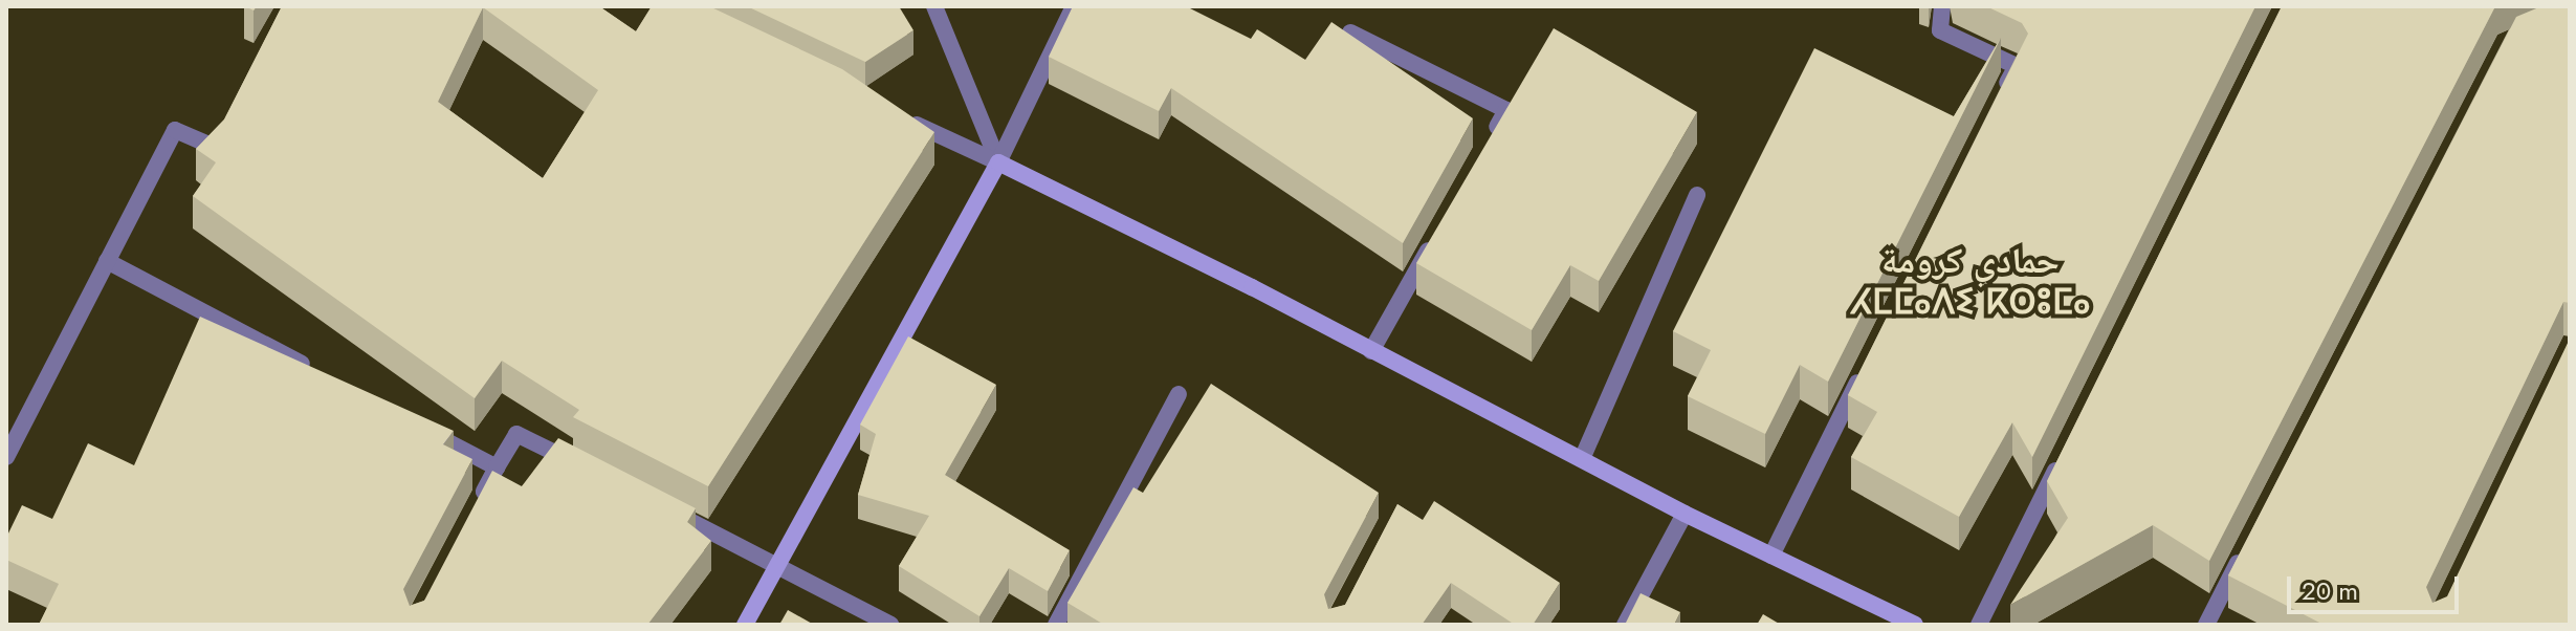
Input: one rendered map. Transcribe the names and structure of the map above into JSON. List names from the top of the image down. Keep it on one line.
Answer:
{"districts":["حمادي كرومة ⵃⵎⵎⴰⴷⵉ ⴽⵔⵓⵎⴰ"],"scale_bar":"20 m"}
